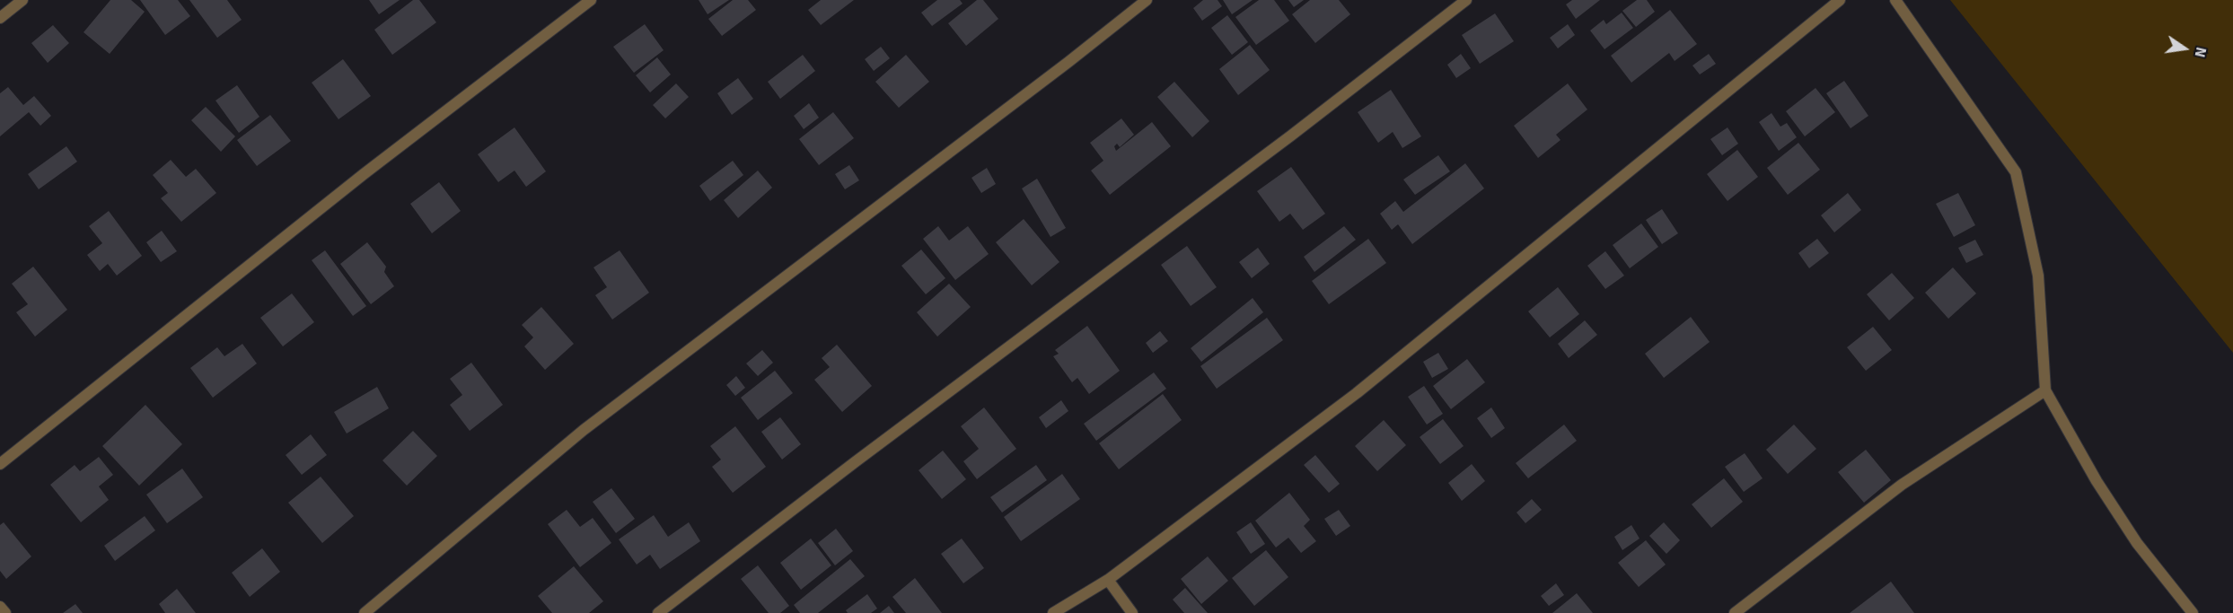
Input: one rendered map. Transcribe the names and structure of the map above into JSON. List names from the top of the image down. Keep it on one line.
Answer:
{"north":"right"}
